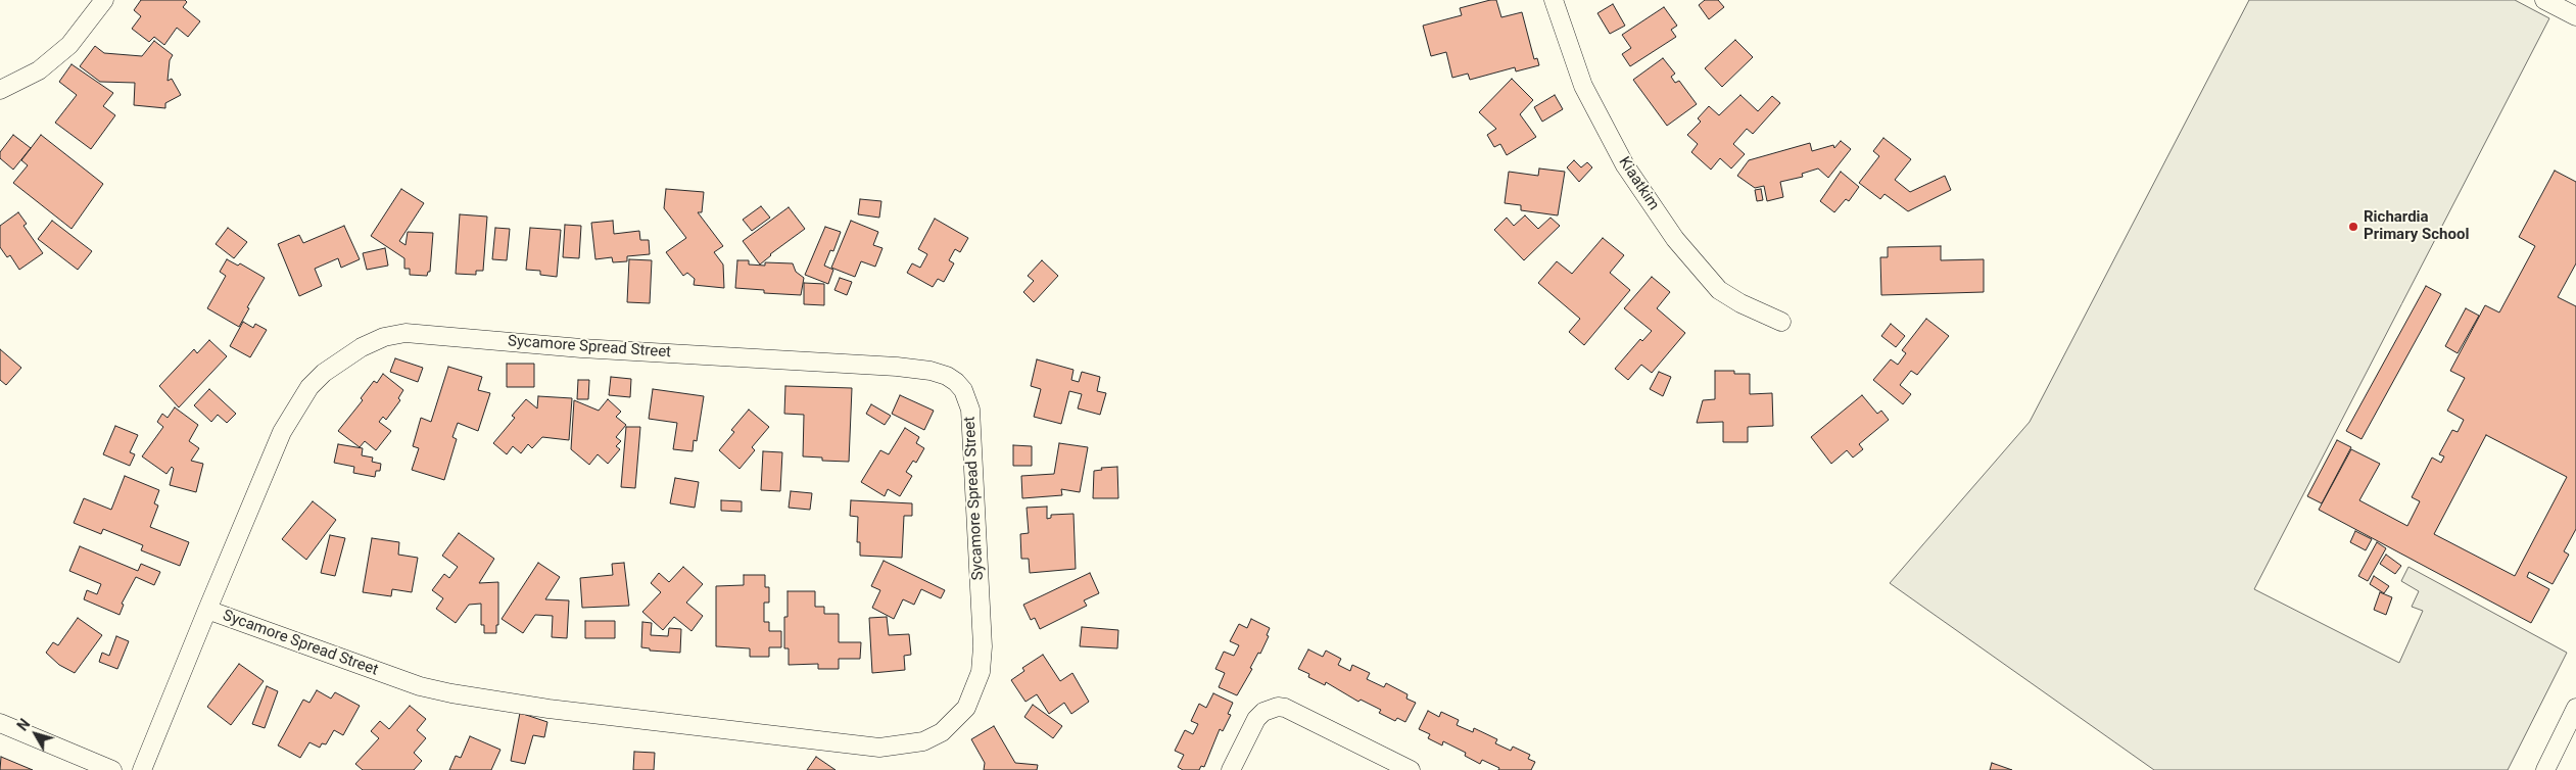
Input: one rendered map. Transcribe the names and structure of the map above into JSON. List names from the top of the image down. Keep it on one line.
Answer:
{"streets":{"street":["Kiaatkim","Sycamore Spread Street"]},"places":["Richardia Primary School"],"north":"top left"}
